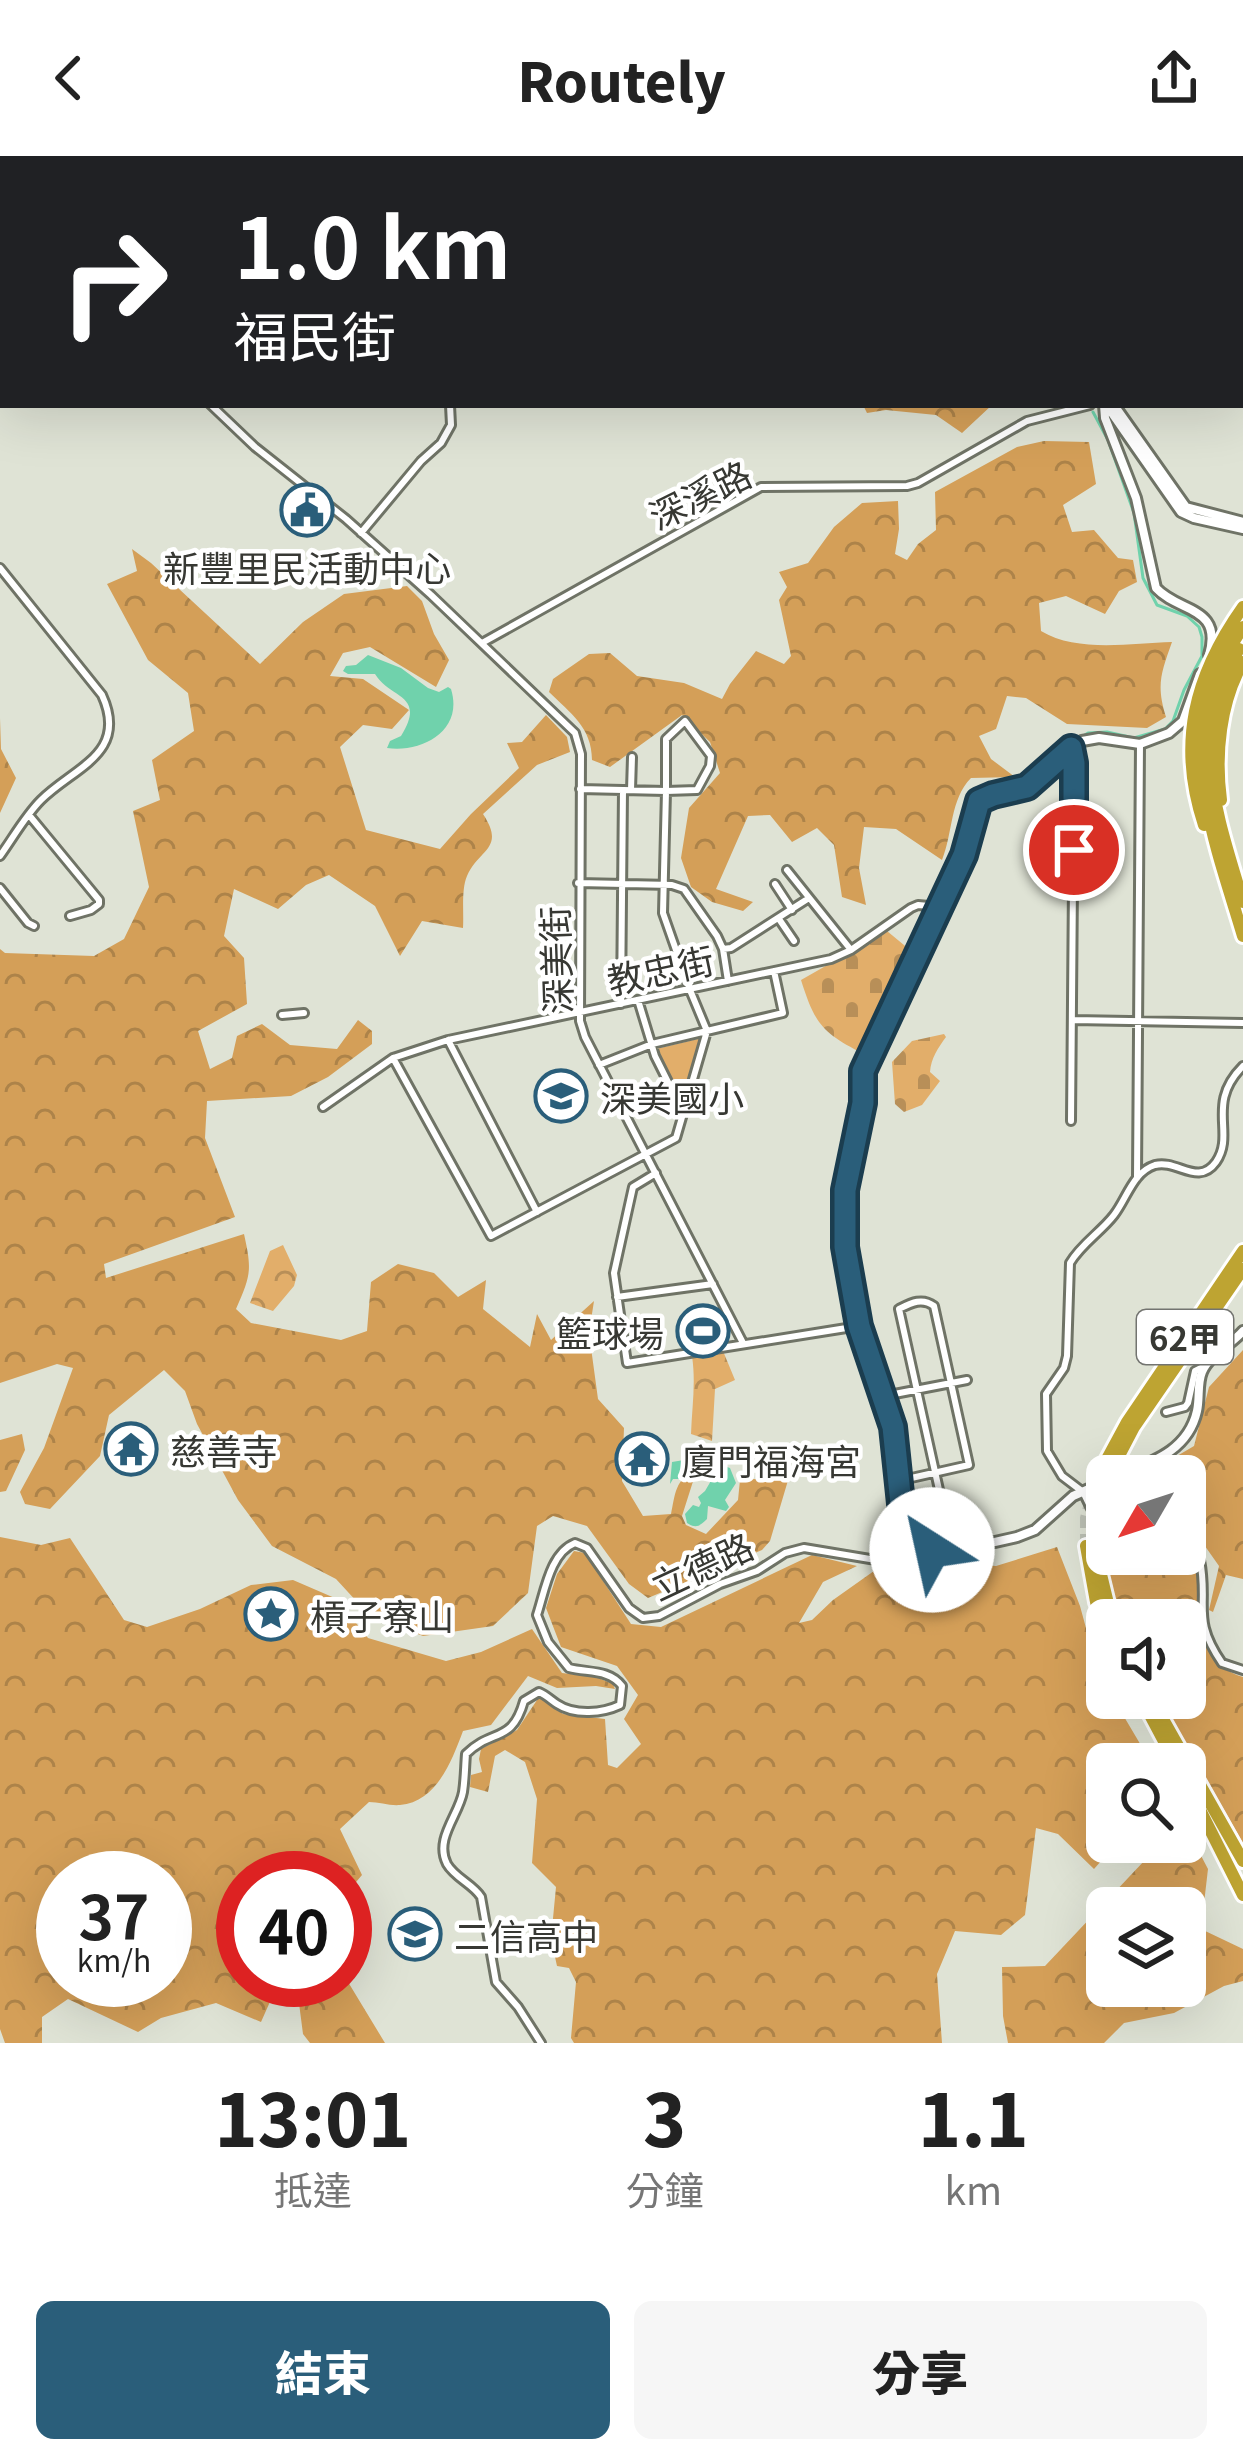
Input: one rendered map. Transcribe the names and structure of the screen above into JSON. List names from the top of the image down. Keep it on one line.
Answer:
{"streets":{"highway":["62甲"],"street":["深溪路","深美街","教忠街","立德路"]},"crossings":[["深溪路","深美街"],["深美街","教忠街"]],"places":{"public building":["新豐里民活動中心"],"school or university":["深美國小","二信高中"],"sports":["籃球場"],"temple":["慈善寺","廈門福海宮"],"place":["槓子寮山"]},"north":"bottom left","page":{"header":"Routely","turn":["1.0 km","福民街"],"speed":"37 km/h","limit":"40","eta":["13:01","抵達","3","分鐘","1.1","km"],"buttons":["結束","分享"]}}
